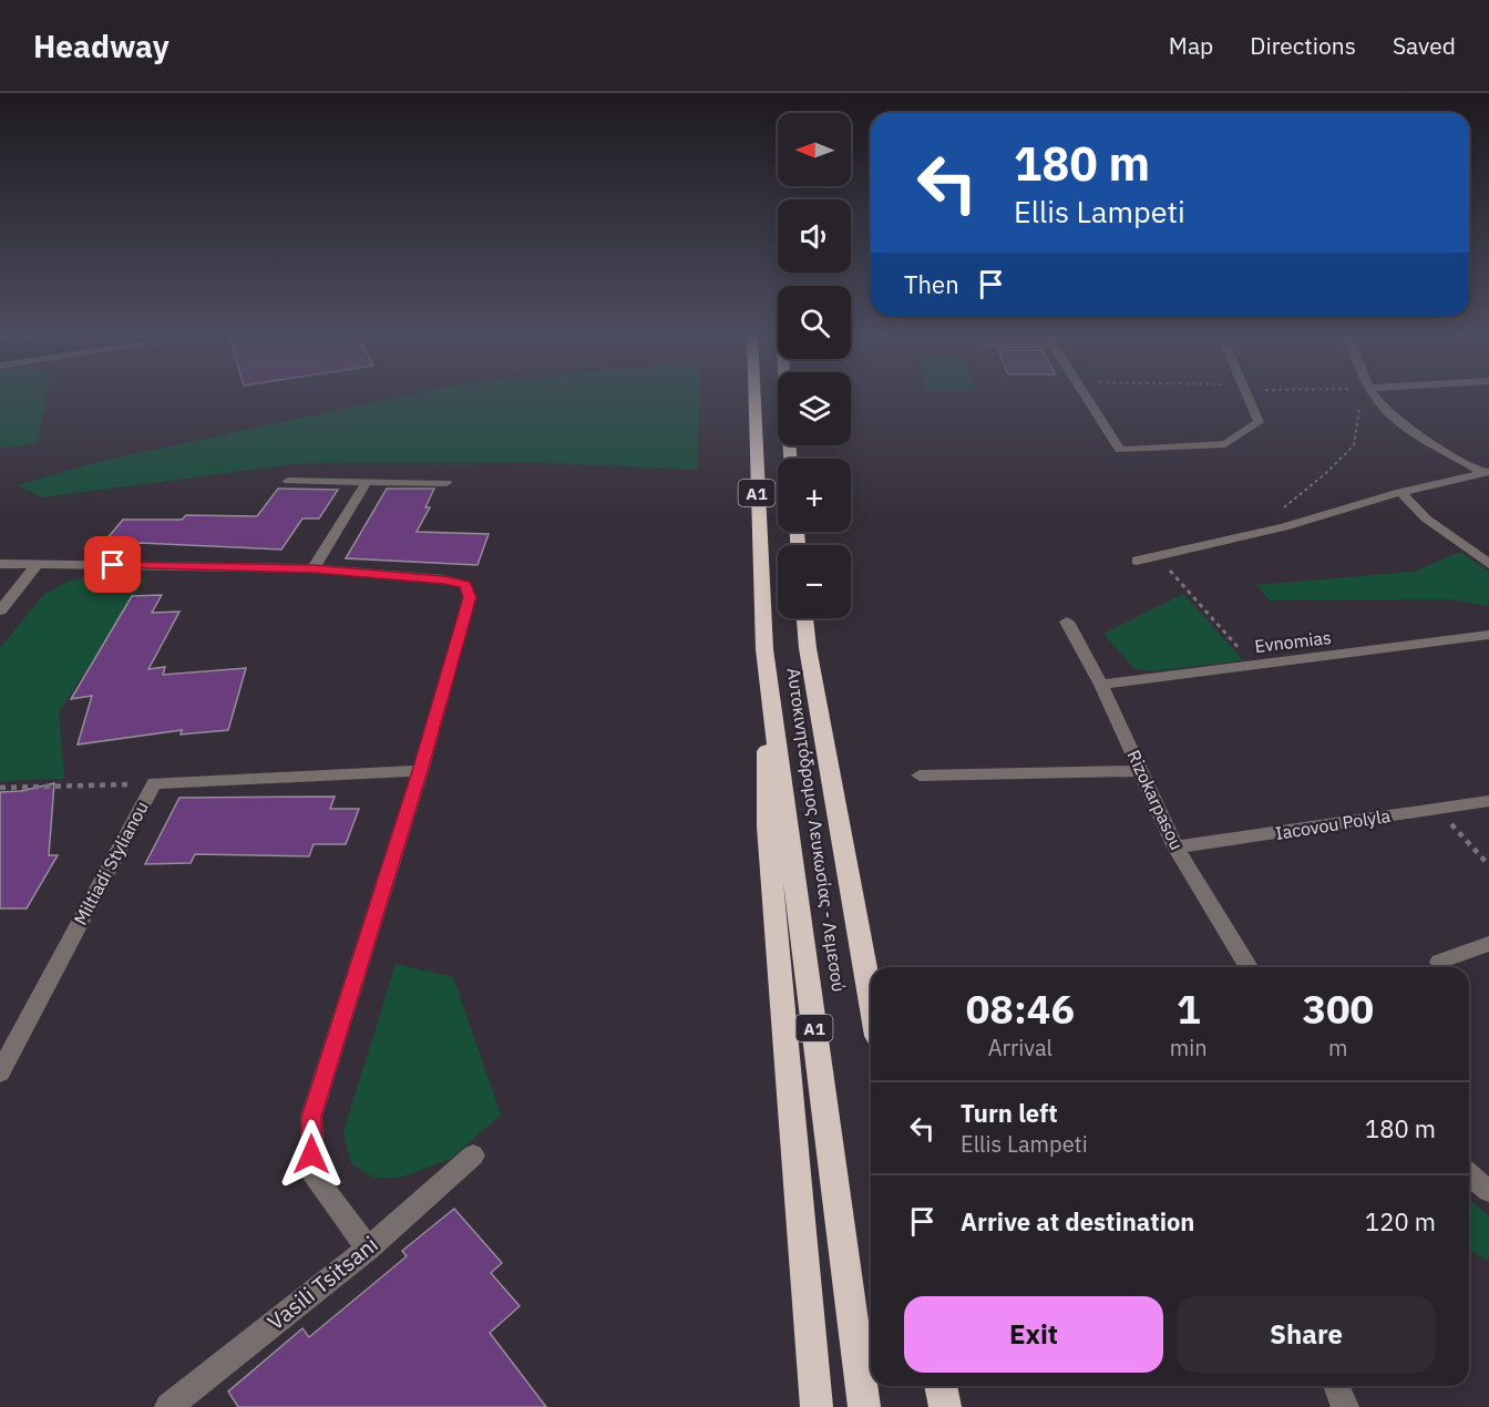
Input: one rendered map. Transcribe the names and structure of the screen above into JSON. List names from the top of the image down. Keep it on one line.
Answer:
{"streets":{"highway":["A1","Αυτοκινητόδρομος Λευκωσίας - Λεμεσού"],"street":["Evnomias","Rizokarpasou","Iacovou Polyla","Miltiadi Stylianou","Vasili Tsitsani"]},"crossings":[["Evnomias","Rizokarpasou"],["Rizokarpasou","Iacovou Polyla"]],"north":"left","page":{"header":"Headway","nav":["Map","Directions","Saved"],"map_buttons":["+","−"],"turn":["180 m","Ellis Lampeti"],"then":"Then","eta":["08:46","Arrival","1","min","300","m"],"list":[{"name":"Turn left","note":"Ellis Lampeti","value":"180 m"},{"name":"Arrive at destination","value":"120 m"}],"buttons":["Exit","Share"]}}
